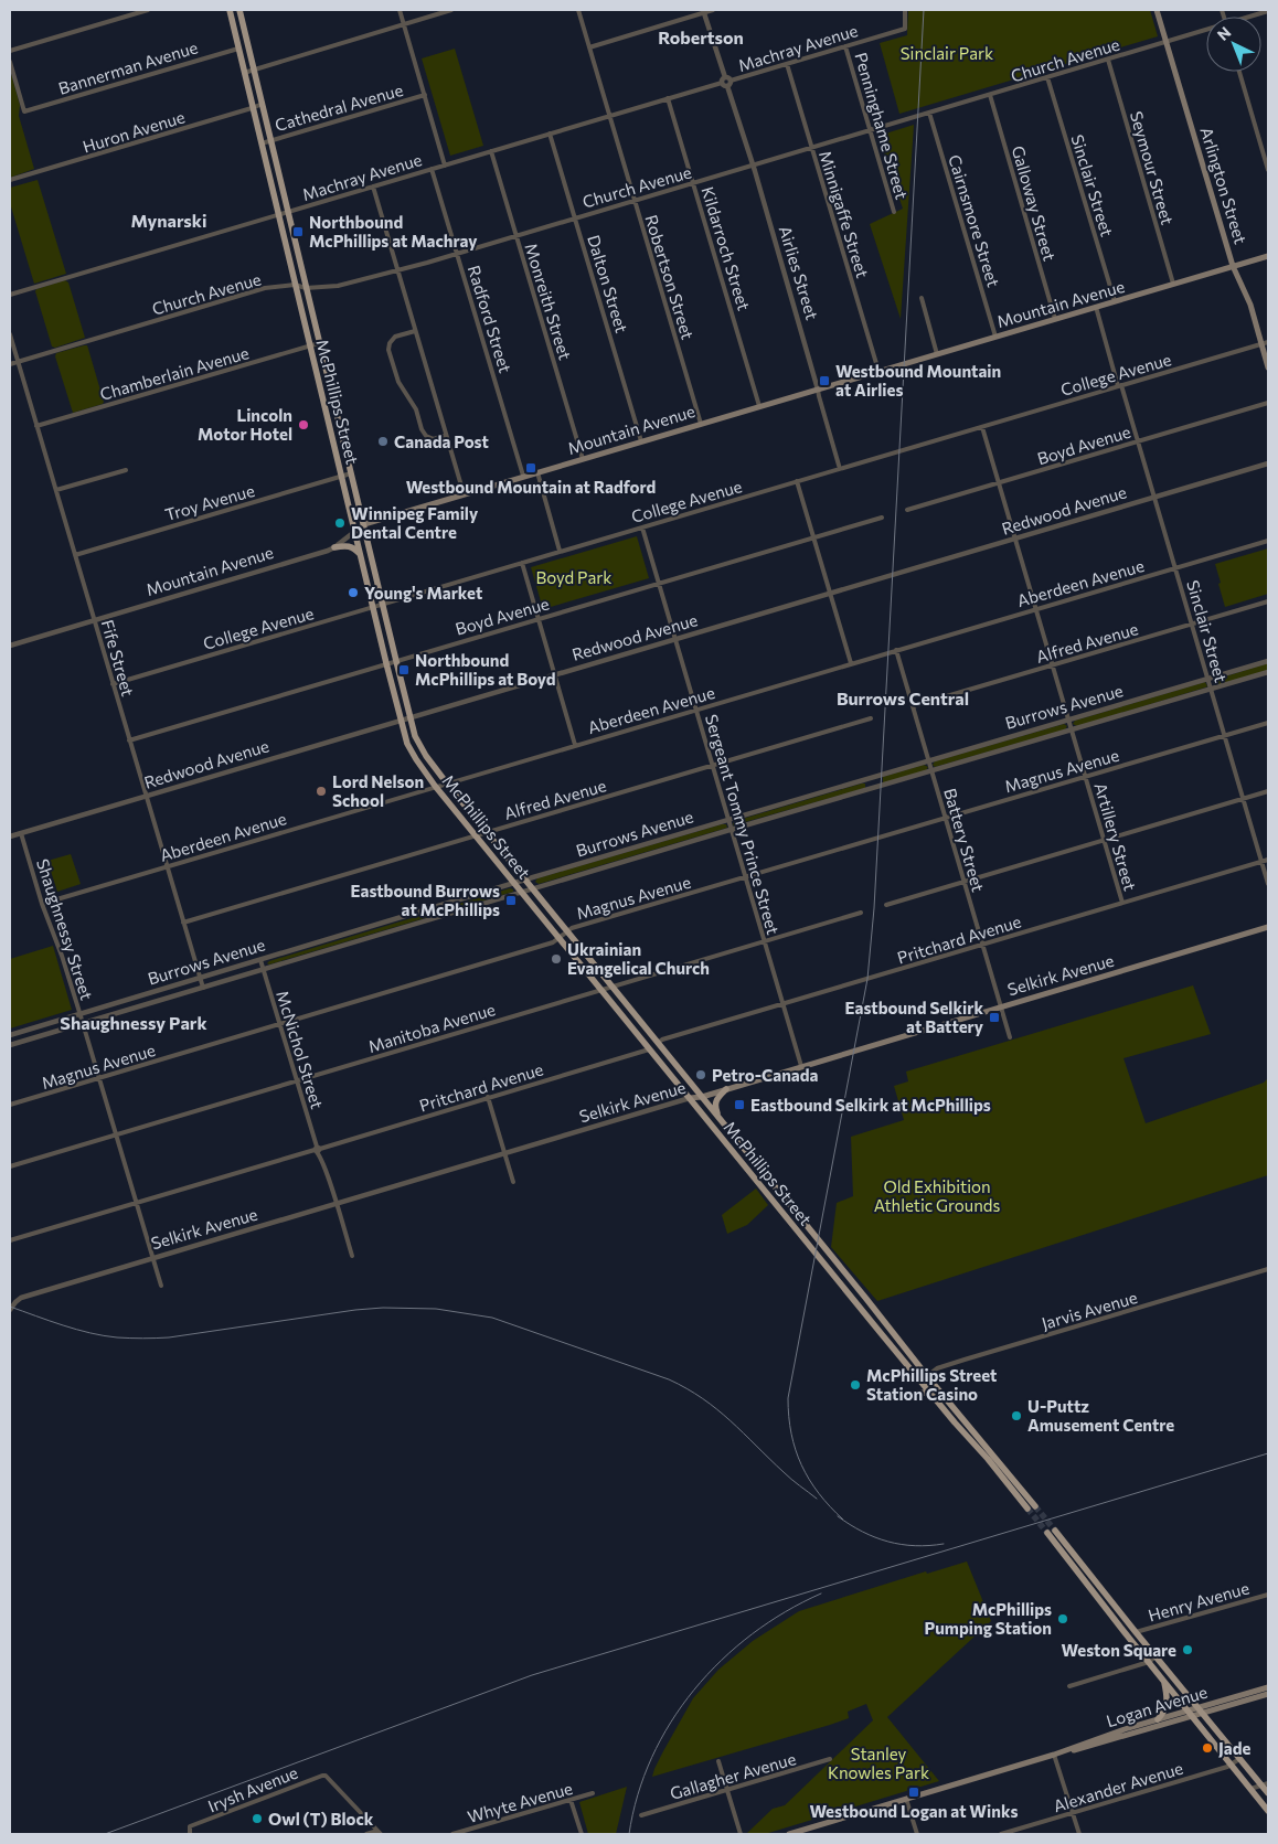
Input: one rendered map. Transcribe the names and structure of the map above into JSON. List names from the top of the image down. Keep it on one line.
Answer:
{"streets":{"main road":["Arlington Street","Mountain Avenue","McPhillips Street","Selkirk Avenue","Logan Avenue"],"street":["Machray Avenue","Church Avenue","Bannerman Avenue","Cathedral Avenue","Penninghame Street","Huron Avenue","Seymour Street","Sinclair Street","Galloway Street","Minnigaffe Street","Cairnsmore Street","Kildarroch Street","Airlies Street","Robertson Street","Dalton Street","Monreith Street","Radford Street","Chamberlain Avenue","College Avenue","Boyd Avenue","Troy Avenue","Redwood Avenue","Aberdeen Avenue","Alfred Avenue","Fife Street","Burrows Avenue","Magnus Avenue","Sergeant Tommy Prince Street","Artillery Street","Battery Street","Shaughnessy Street","Pritchard Avenue","Manitoba Avenue","McNichol Street","Jarvis Avenue","Henry Avenue","Gallagher Avenue","Alexander Avenue","Irysh Avenue","Whyte Avenue"]},"crossings":[["Machray Avenue","Penninghame Street"],["Machray Avenue","Minnigaffe Street"],["Machray Avenue","Kildarroch Street"],["Machray Avenue","Airlies Street"],["Machray Avenue","Robertson Street"],["Machray Avenue","Dalton Street"],["Machray Avenue","Monreith Street"],["Machray Avenue","Radford Street"],["Machray Avenue","McPhillips Street"],["Church Avenue","Penninghame Street"],["Church Avenue","Seymour Street"],["Church Avenue","Sinclair Street"],["Church Avenue","Arlington Street"],["Church Avenue","Galloway Street"],["Church Avenue","Minnigaffe Street"],["Church Avenue","Cairnsmore Street"],["Church Avenue","Kildarroch Street"],["Church Avenue","Airlies Street"],["Church Avenue","Robertson Street"],["Church Avenue","Dalton Street"],["Church Avenue","Monreith Street"],["Church Avenue","Radford Street"],["Church Avenue","McPhillips Street"],["Church Avenue","Fife Street"],["Bannerman Avenue","McPhillips Street"],["Cathedral Avenue","McPhillips Street"],["Huron Avenue","McPhillips Street"],["Seymour Street","Mountain Avenue"],["Sinclair Street","Mountain Avenue"],["Sinclair Street","College Avenue"],["Sinclair Street","Boyd Avenue"],["Sinclair Street","Redwood Avenue"],["Sinclair Street","Aberdeen Avenue"],["Sinclair Street","Alfred Avenue"],["Sinclair Street","Burrows Avenue"],["Sinclair Street","Magnus Avenue"],["Sinclair Street","Pritchard Avenue"],["Arlington Street","Mountain Avenue"],["Arlington Street","College Avenue"],["Galloway Street","Mountain Avenue"],["Minnigaffe Street","Mountain Avenue"],["Cairnsmore Street","Mountain Avenue"],["Kildarroch Street","Mountain Avenue"],["Airlies Street","Mountain Avenue"],["Airlies Street","College Avenue"],["Robertson Street","Mountain Avenue"],["Dalton Street","Mountain Avenue"],["Monreith Street","Mountain Avenue"],["Mountain Avenue","Radford Street"],["Mountain Avenue","McPhillips Street"],["Mountain Avenue","Fife Street"],["Chamberlain Avenue","McPhillips Street"],["Chamberlain Avenue","Fife Street"],["College Avenue","McPhillips Street"],["College Avenue","Fife Street"],["College Avenue","Sergeant Tommy Prince Street"],["College Avenue","Artillery Street"],["McPhillips Street","Boyd Avenue"],["McPhillips Street","Troy Avenue"],["McPhillips Street","Redwood Avenue"],["McPhillips Street","Aberdeen Avenue"],["McPhillips Street","Alfred Avenue"],["McPhillips Street","Burrows Avenue"],["McPhillips Street","Magnus Avenue"],["McPhillips Street","Pritchard Avenue"],["McPhillips Street","Selkirk Avenue"],["McPhillips Street","Manitoba Avenue"],["McPhillips Street","Jarvis Avenue"],["Boyd Avenue","Fife Street"],["Boyd Avenue","Sergeant Tommy Prince Street"],["Boyd Avenue","Artillery Street"],["Troy Avenue","Fife Street"],["Redwood Avenue","Fife Street"],["Redwood Avenue","Sergeant Tommy Prince Street"],["Redwood Avenue","Artillery Street"],["Redwood Avenue","Shaughnessy Street"],["Aberdeen Avenue","Fife Street"],["Aberdeen Avenue","Sergeant Tommy Prince Street"],["Aberdeen Avenue","Artillery Street"],["Aberdeen Avenue","Battery Street"],["Aberdeen Avenue","Shaughnessy Street"],["Alfred Avenue","Fife Street"],["Alfred Avenue","Sergeant Tommy Prince Street"],["Alfred Avenue","Artillery Street"],["Alfred Avenue","Battery Street"],["Fife Street","Burrows Avenue"],["Burrows Avenue","Sergeant Tommy Prince Street"],["Burrows Avenue","Artillery Street"],["Burrows Avenue","Battery Street"],["Burrows Avenue","Shaughnessy Street"],["Burrows Avenue","McNichol Street"],["Magnus Avenue","Sergeant Tommy Prince Street"],["Magnus Avenue","Artillery Street"],["Magnus Avenue","Battery Street"],["Magnus Avenue","Shaughnessy Street"],["Magnus Avenue","McNichol Street"],["Sergeant Tommy Prince Street","Pritchard Avenue"],["Sergeant Tommy Prince Street","Selkirk Avenue"],["Sergeant Tommy Prince Street","Manitoba Avenue"],["Artillery Street","Pritchard Avenue"],["Battery Street","Pritchard Avenue"],["Battery Street","Selkirk Avenue"],["Shaughnessy Street","Pritchard Avenue"],["Shaughnessy Street","Selkirk Avenue"],["Shaughnessy Street","Manitoba Avenue"],["Pritchard Avenue","McNichol Street"],["Selkirk Avenue","McNichol Street"],["Manitoba Avenue","McNichol Street"]],"districts":["Robertson","Mynarski","Burrows Central","Shaughnessy Park"],"parks":["Sinclair Park","Boyd Park","Old Exhibition Athletic Grounds","Stanley Knowles Park"],"places":{"transit":["Northbound McPhillips at Machray","Westbound Mountain at Airlies","Westbound Mountain at Radford","Northbound McPhillips at Boyd","Eastbound Burrows at McPhillips","Eastbound Selkirk at Battery","Eastbound Selkirk at McPhillips","Westbound Logan at Winks"],"other":["Lincoln Motor Hotel","Canada Post","Winnipeg Family Dental Centre","Young's Market","Lord Nelson School","Ukrainian Evangelical Church","Petro-Canada","McPhillips Street Station Casino","U-Puttz Amusement Centre","McPhillips Pumping Station","Weston Square","Jade","Owl (T) Block"]},"north":"top left"}
